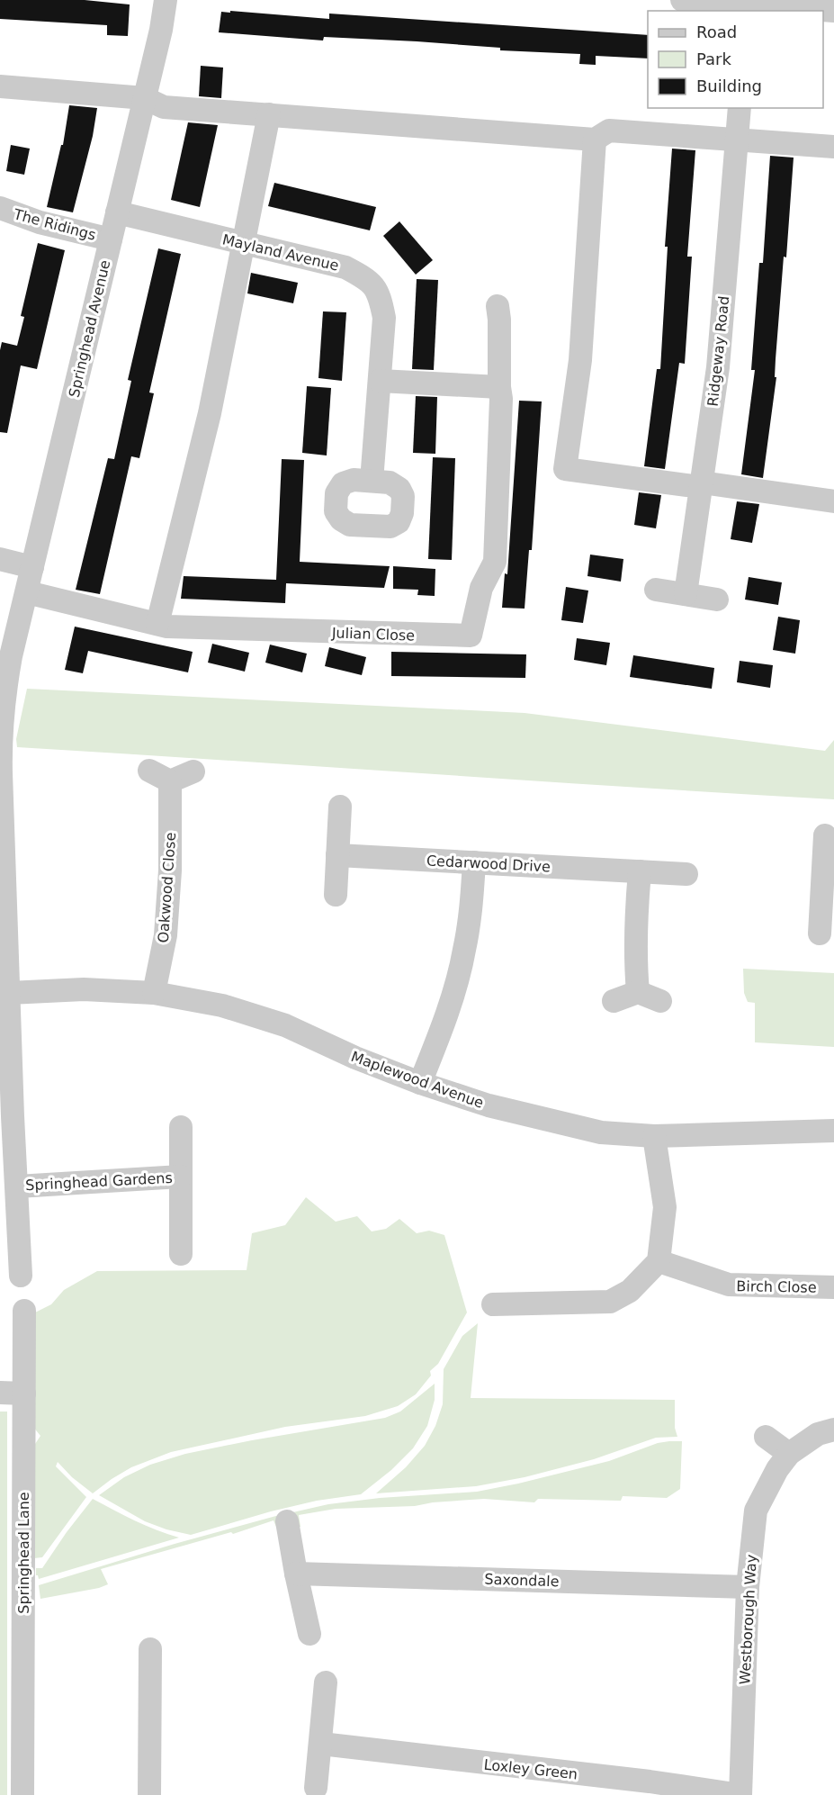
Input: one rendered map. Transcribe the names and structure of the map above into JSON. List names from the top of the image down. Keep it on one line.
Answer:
{"streets":{"street":["The Ridings","Mayland Avenue","Springhead Avenue","Ridgeway Road","Julian Close","Cedarwood Drive","Oakwood Close","Maplewood Avenue","Springhead Gardens","Birch Close","Springhead Lane","Saxondale","Westborough Way","Loxley Green"]},"crossings":[["The Ridings","Springhead Avenue"],["Mayland Avenue","Springhead Avenue"],["Springhead Avenue","Julian Close"],["Oakwood Close","Maplewood Avenue"],["Saxondale","Westborough Way"],["Westborough Way","Loxley Green"]],"legend":["Road","Park","Building"]}
